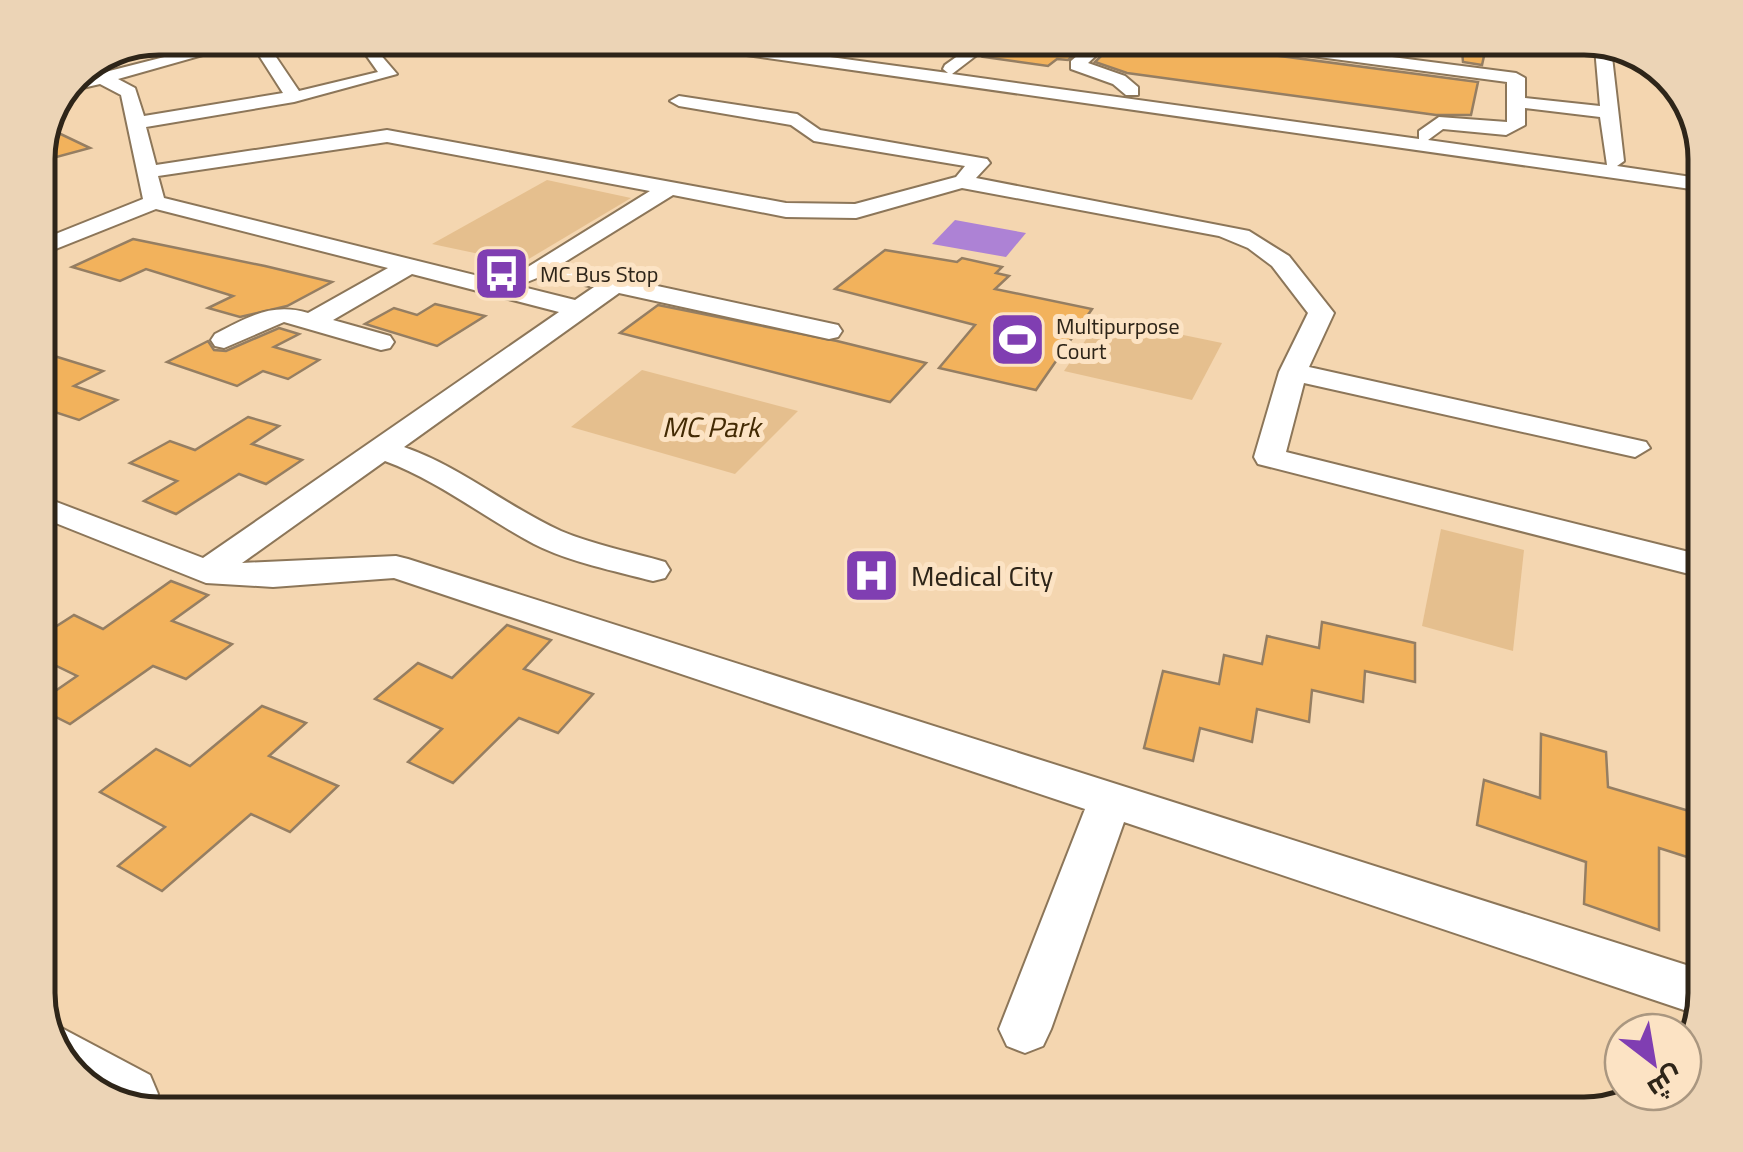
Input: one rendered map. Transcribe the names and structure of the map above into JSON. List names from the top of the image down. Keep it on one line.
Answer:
{"parks":["MC Park"],"places":{"bus stop":["MC Bus Stop"],"sports":["Multipurpose Court"],"hospital":["Medical City"]},"north":"bottom right"}
